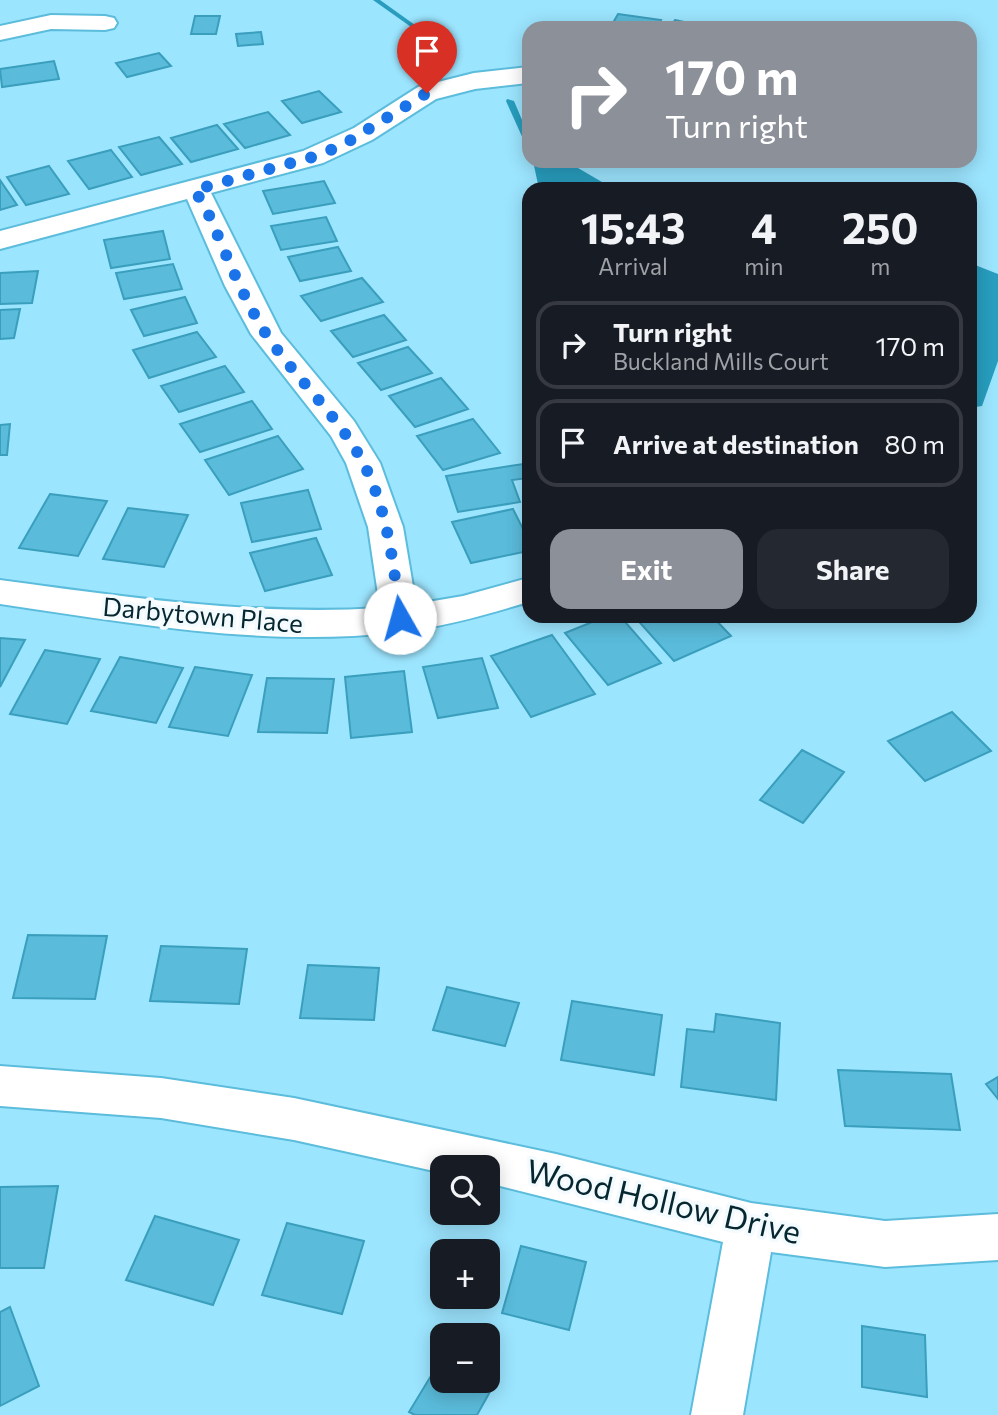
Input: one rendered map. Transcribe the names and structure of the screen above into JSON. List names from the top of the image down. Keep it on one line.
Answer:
{"streets":{"street":["Darbytown Place","Wood Hollow Drive"]},"page":{"turn":["170 m","Turn right"],"eta":["15:43","Arrival","4","min","250","m"],"list":[{"name":"Turn right","note":"Buckland Mills Court","value":"170 m"},{"name":"Arrive at destination","value":"80 m"}],"buttons":["Exit","Share"],"map_buttons":["+","−"]}}
